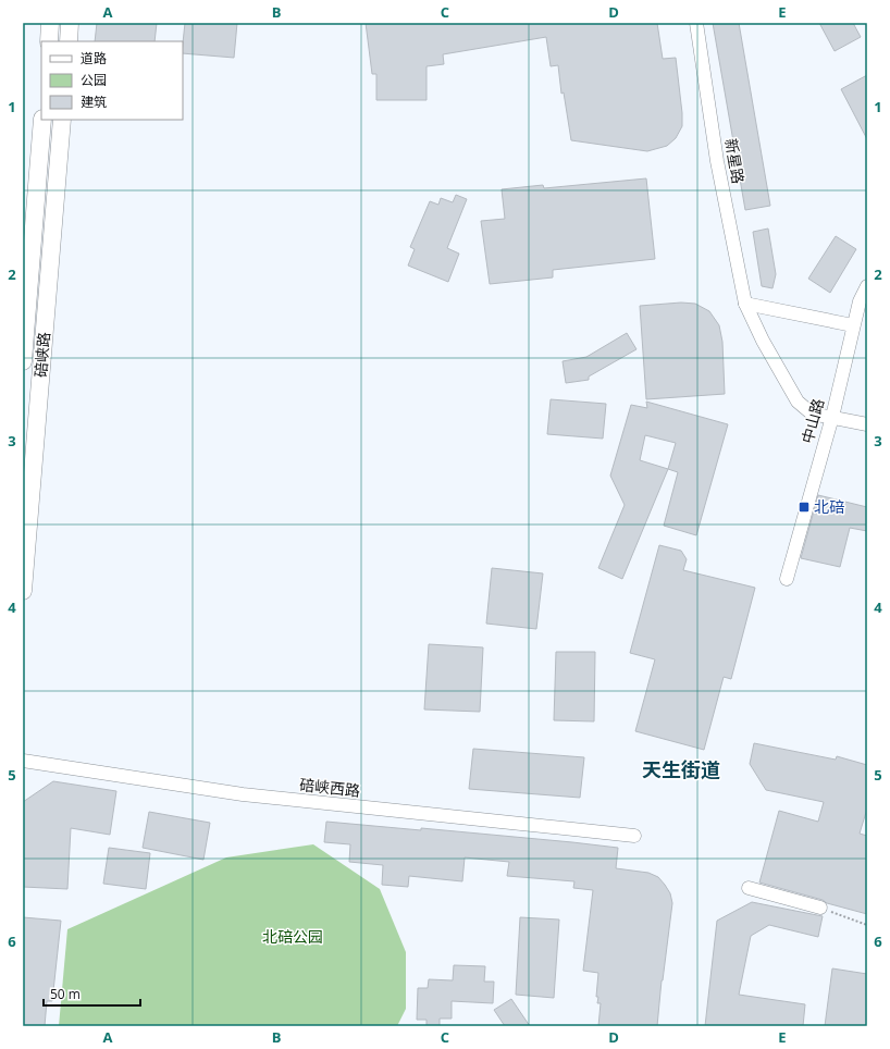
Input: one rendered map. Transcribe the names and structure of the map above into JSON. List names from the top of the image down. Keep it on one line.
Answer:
{"streets":{"main road":["碚峡路"],"street":["新星路","中山路","碚峡西路"]},"crossings":[["新星路","中山路"]],"districts":["天生街道"],"parks":["北碚公园"],"places":{"transit":["北碚"]},"legend":["道路","公园","建筑"],"scale_bar":"50 m","grid":{"columns":["A","B","C","D","E"],"rows":["1","2","3","4","5","6"]}}
